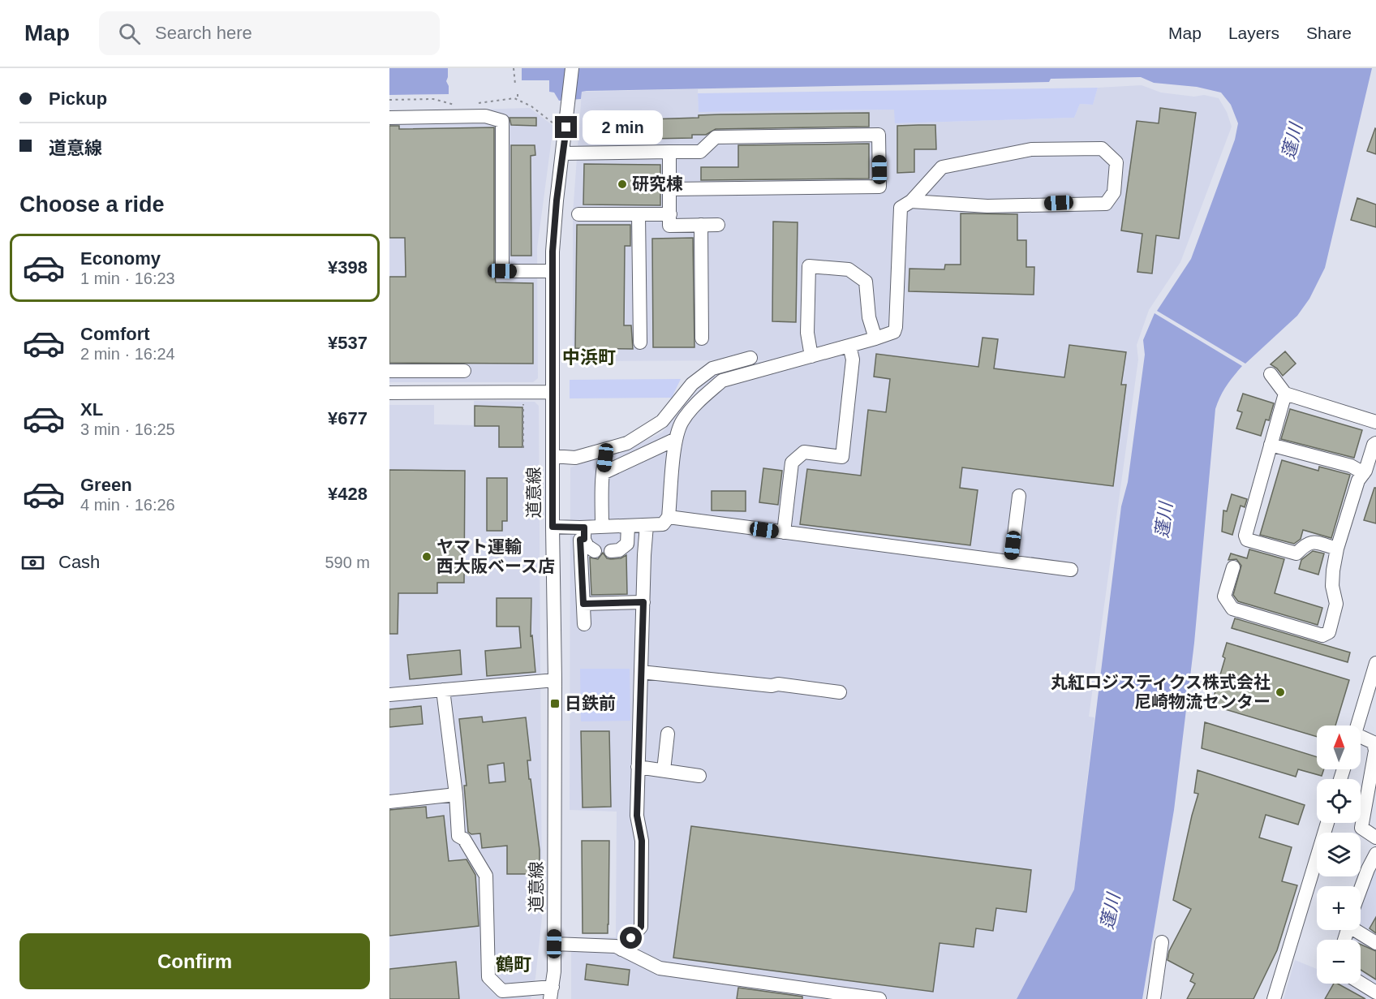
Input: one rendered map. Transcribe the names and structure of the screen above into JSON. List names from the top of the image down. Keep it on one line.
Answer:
{"streets":{"street":["道意線"]},"districts":["中浜町","鶴町"],"water":["蓬川"],"places":{"other":["研究棟","ヤマト運輸 西大阪ベース店","丸紅ロジスティクス株式会社 尼崎物流センター"],"transit":["日鉄前"]},"north":"top","page":{"header":"Map","search":"Search here","nav":["Map","Layers","Share"],"banner":["Pickup","道意線"],"bubble":"2 min","heading":"Choose a ride","list":[{"name":"Economy","note":"1 min · 16:23","value":"¥398"},{"name":"Comfort","note":"2 min · 16:24","value":"¥537"},{"name":"XL","note":"3 min · 16:25","value":"¥677"},{"name":"Green","note":"4 min · 16:26","value":"¥428"}],"pay":["Cash","590 m"],"map_buttons":["+","−"],"buttons":"Confirm"}}
